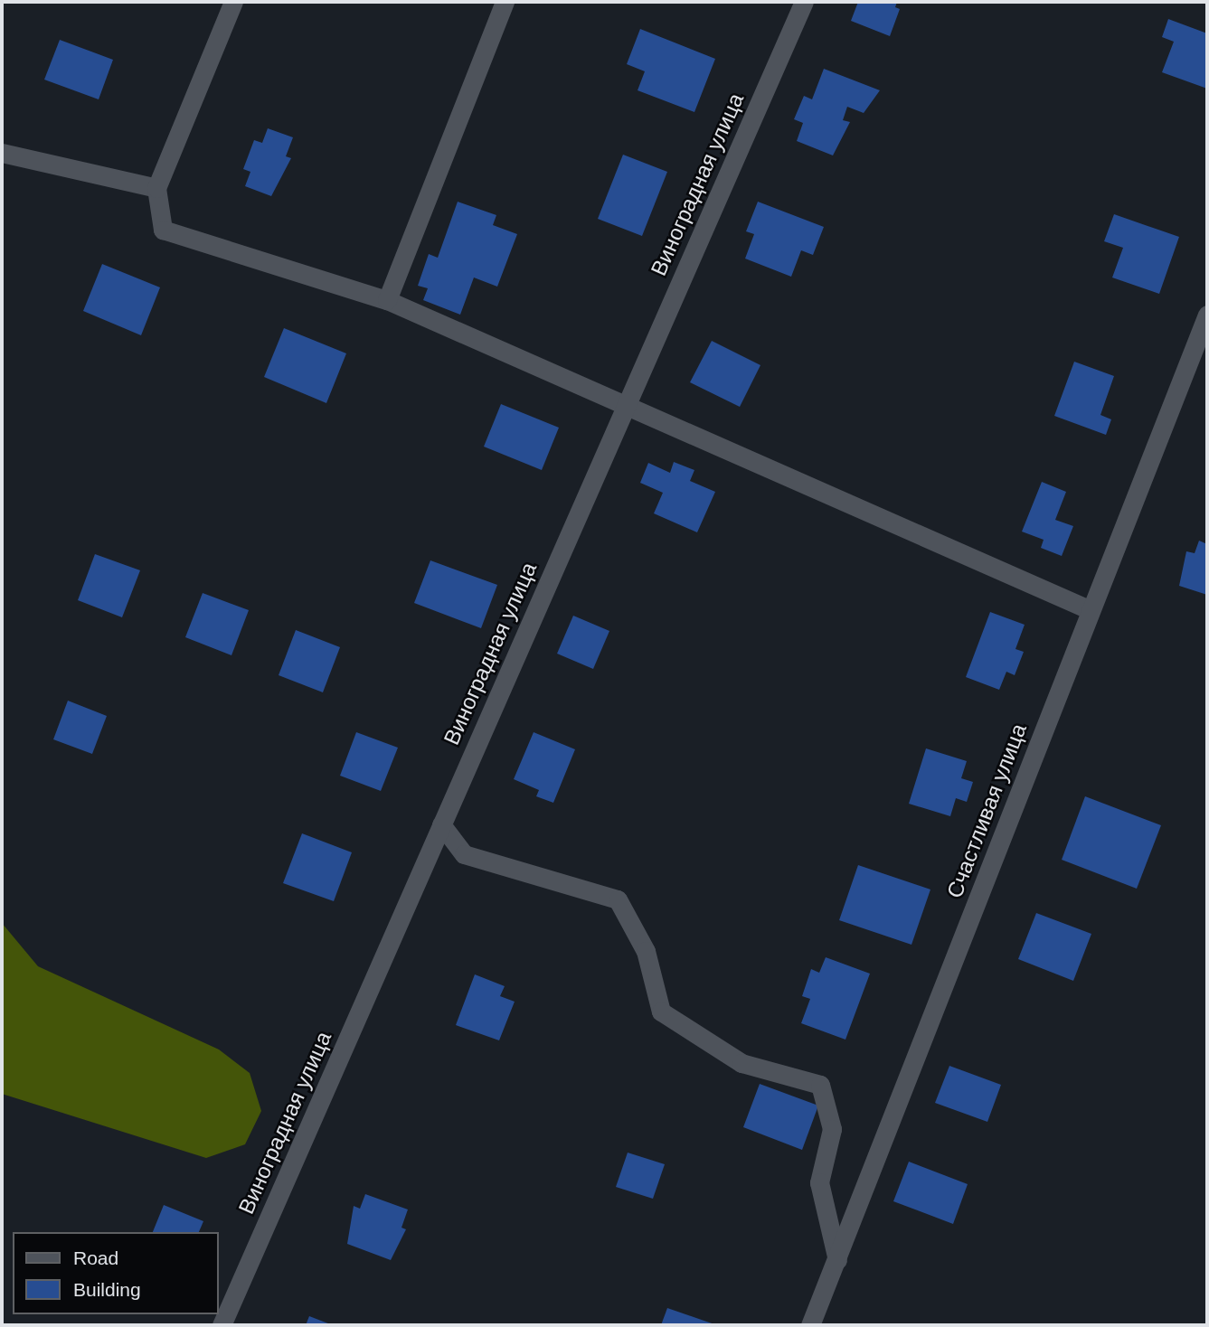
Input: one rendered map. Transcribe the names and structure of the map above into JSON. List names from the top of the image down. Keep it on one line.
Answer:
{"streets":{"street":["Виноградная улица","Счастливая улица"]},"legend":["Road","Building"]}
